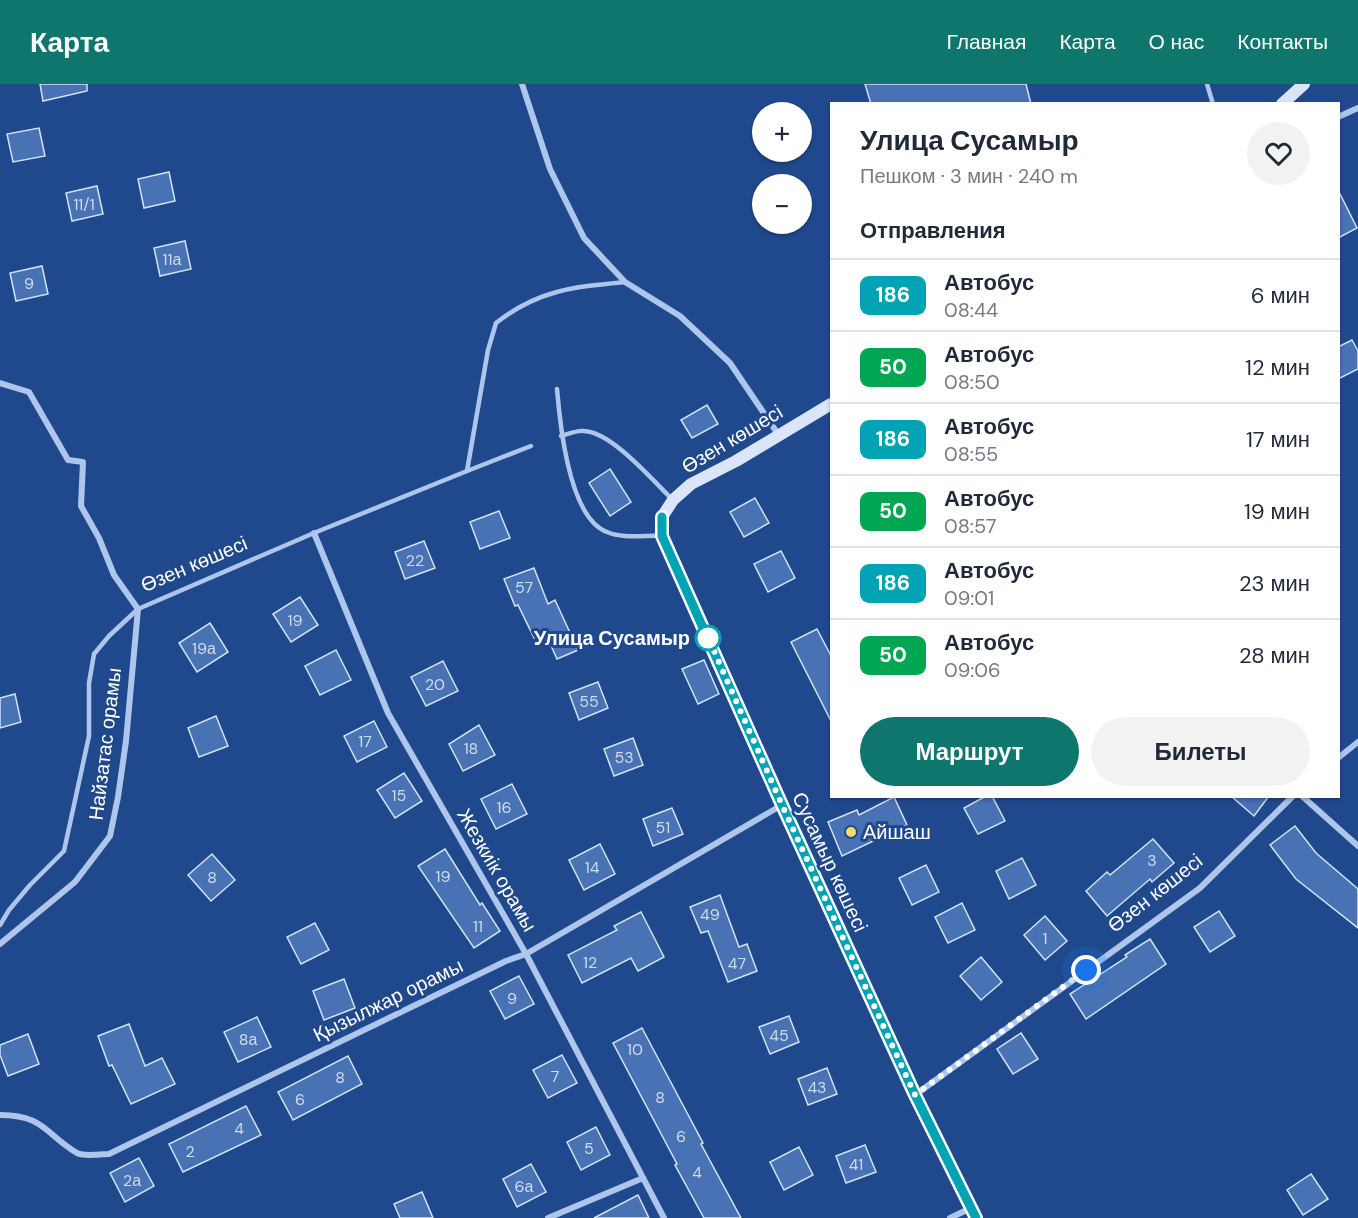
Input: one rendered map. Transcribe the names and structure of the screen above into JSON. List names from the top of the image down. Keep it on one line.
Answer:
{"streets":{"main road":["Өзен көшесі","Сусамыр көшесі"],"street":["Найзатас орамы","Жезкиік орамы","Қызылжар орамы"]},"crossings":[["Өзен көшесі","Найзатас орамы"],["Өзен көшесі","Сусамыр көшесі"],["Өзен көшесі","Жезкиік орамы"],["Сусамыр көшесі","Қызылжар орамы"],["Жезкиік орамы","Қызылжар орамы"]],"places":["Улица Сусамыр","Айшаш"],"lines":["bus line 186"],"house_numbers":["11/1","11а","9","22","57","19","19а","20","55","17","18","53","15","16","51","3","14","19","8","49","11","1","12","47","9","45","8а","10","7","8","43","8","6","4","6","5","2","41","4","2а","6а"],"page":{"header":"Карта","nav":["Главная","Карта","О нас","Контакты"],"map_buttons":["+","−"],"heading":[["Улица Сусамыр","Пешком · 3 мин · 240 m"],"Отправления"],"list":[{"mark":"186","name":"Автобус","note":"08:44","value":"6 мин"},{"mark":"50","name":"Автобус","note":"08:50","value":"12 мин"},{"mark":"186","name":"Автобус","note":"08:55","value":"17 мин"},{"mark":"50","name":"Автобус","note":"08:57","value":"19 мин"},{"mark":"186","name":"Автобус","note":"09:01","value":"23 мин"},{"mark":"50","name":"Автобус","note":"09:06","value":"28 мин"}],"buttons":["Маршрут","Билеты"]}}
